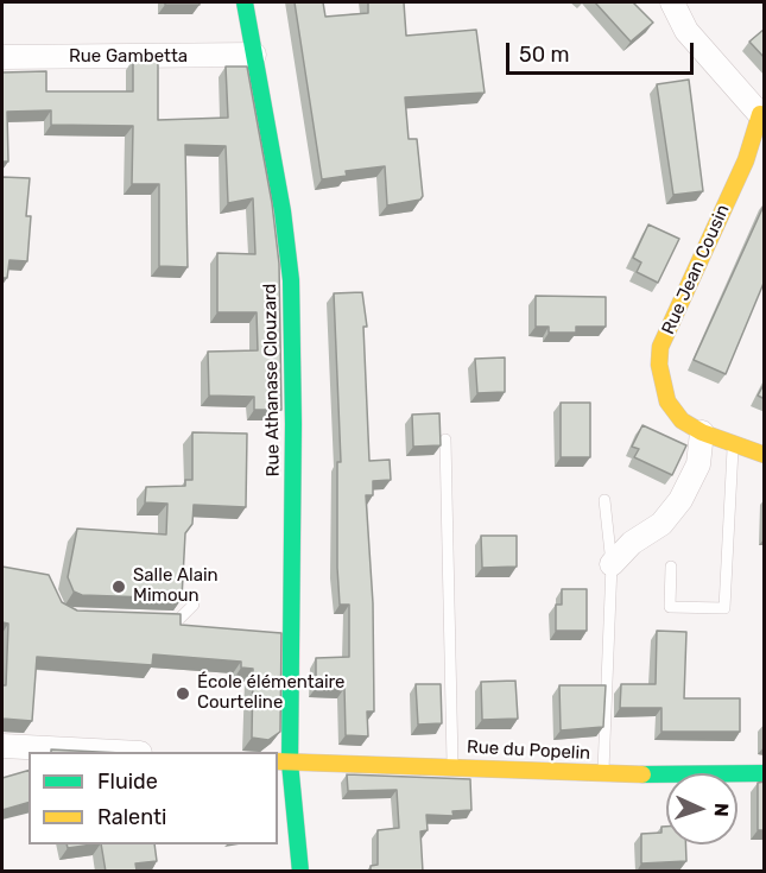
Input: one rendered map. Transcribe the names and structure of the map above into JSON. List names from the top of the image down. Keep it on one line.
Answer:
{"streets":{"street":["Rue Gambetta","Rue Jean Cousin","Rue Athanase Clouzard","Rue du Popelin"]},"crossings":[["Rue Gambetta","Rue Athanase Clouzard"],["Rue Athanase Clouzard","Rue du Popelin"]],"places":["Salle Alain Mimoun","École élémentaire Courteline"],"legend":["Fluide","Ralenti"],"scale_bar":"50 m","north":"right"}
